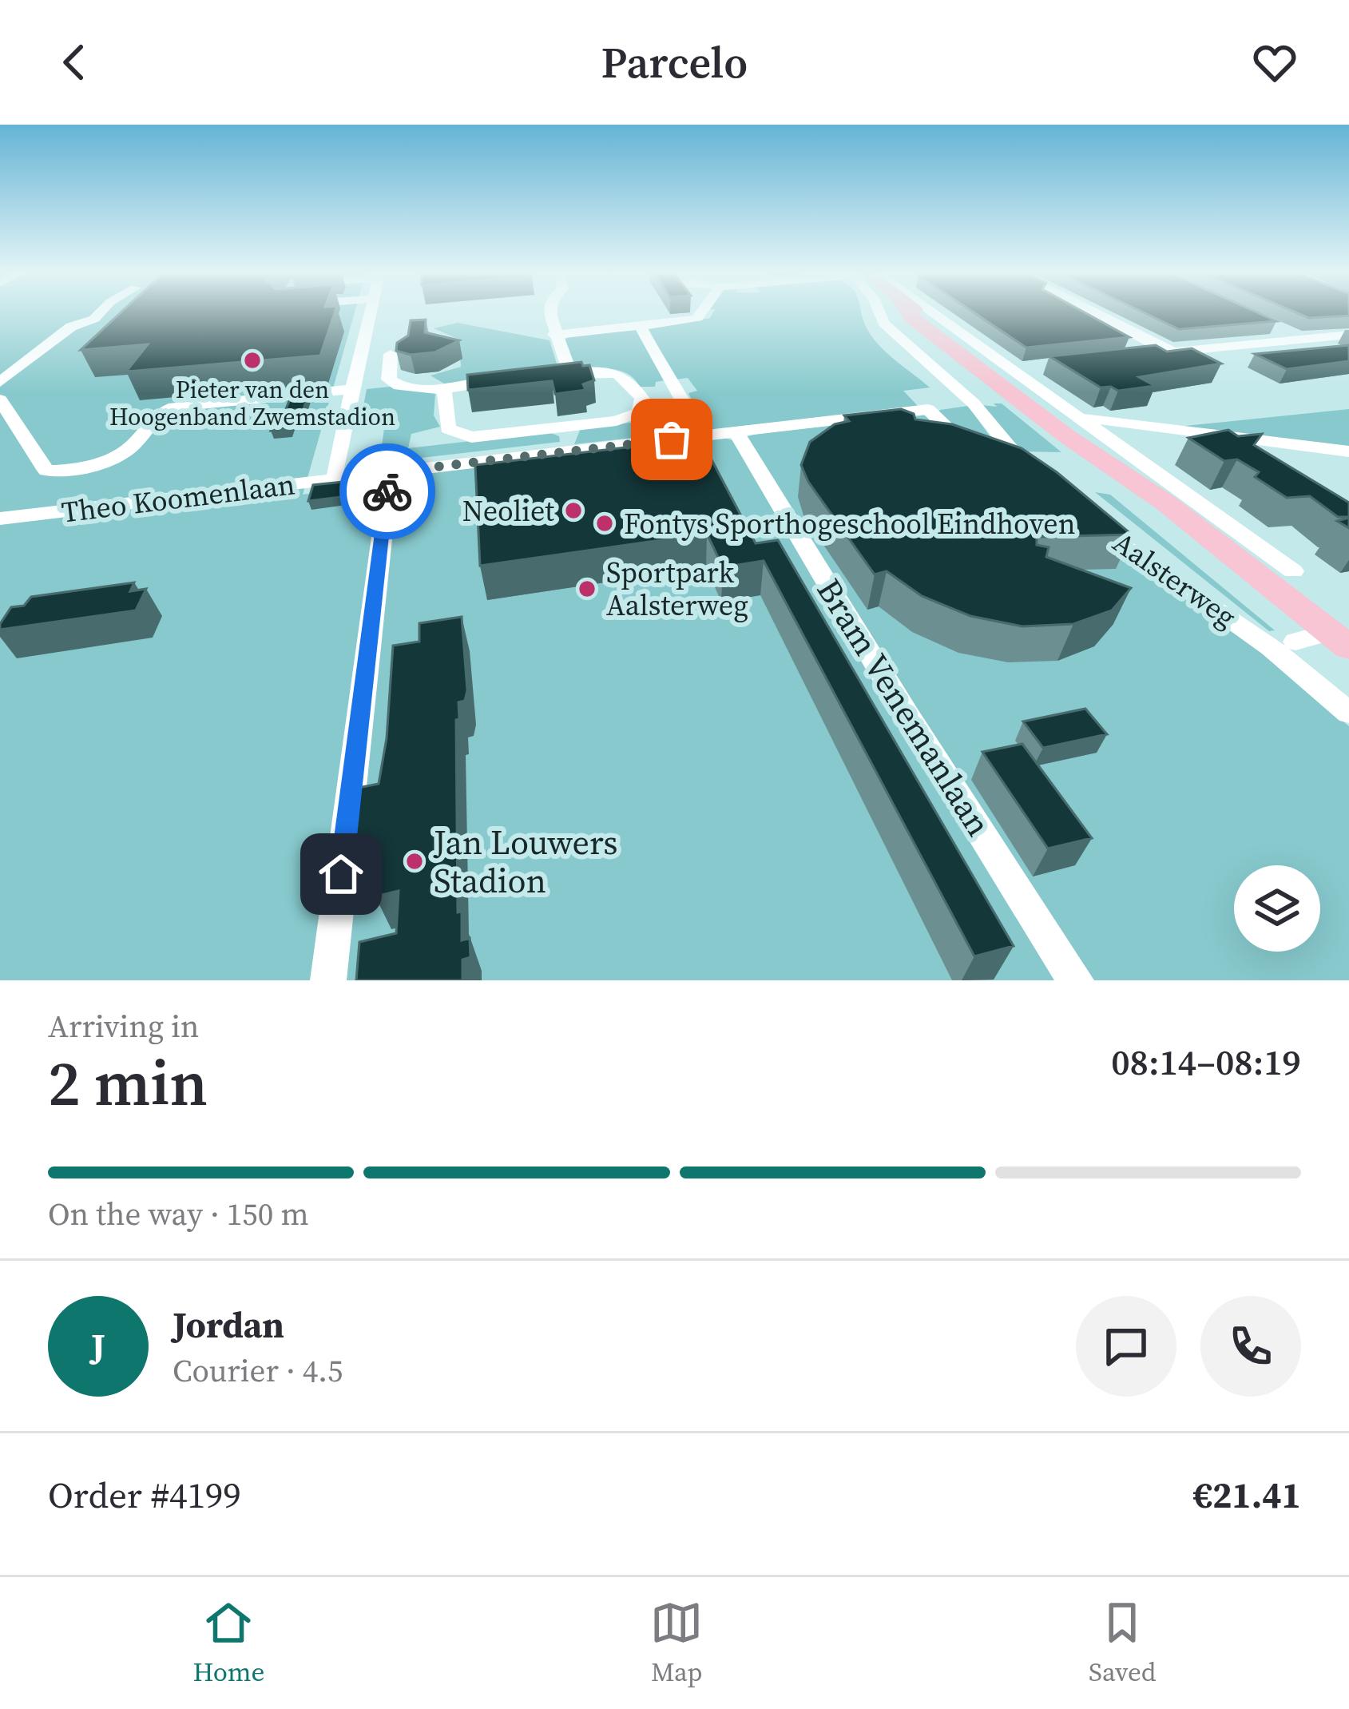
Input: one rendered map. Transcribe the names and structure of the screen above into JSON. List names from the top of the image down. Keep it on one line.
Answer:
{"streets":{"main road":["Aalsterweg"],"street":["Theo Koomenlaan","Bram Venemanlaan"]},"crossings":[["Theo Koomenlaan","Bram Venemanlaan"]],"places":["Pieter van den Hoogenband Zwemstadion","Neoliet","Fontys Sporthogeschool Eindhoven","Sportpark Aalsterweg","Jan Louwers Stadion"],"page":{"header":"Parcelo","heading":["2 min","Arriving in","08:14–08:19"],"panel":["Jordan","Courier · 4.5","Order #4199","€21.41"],"bar":"On the way · 150 m","round":"J","tabs":["Home","Map","Saved"]}}
